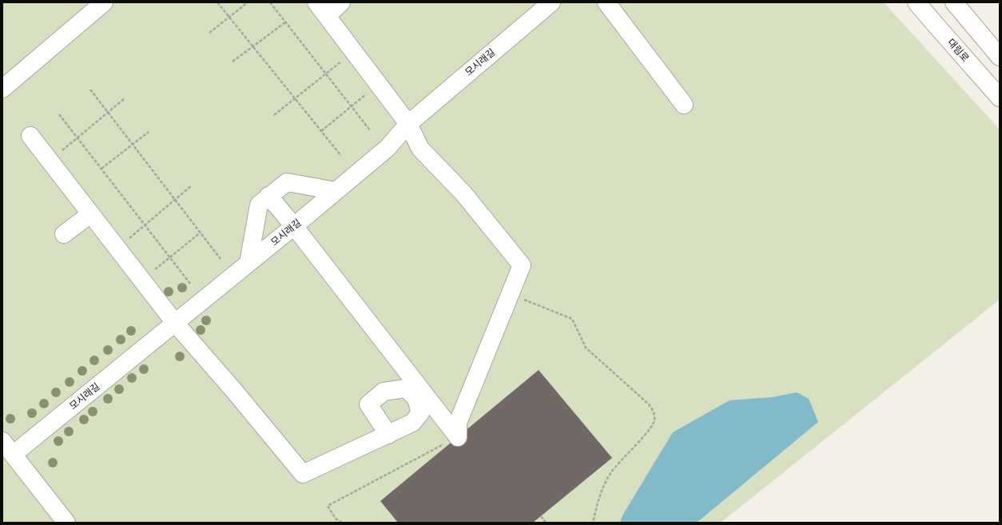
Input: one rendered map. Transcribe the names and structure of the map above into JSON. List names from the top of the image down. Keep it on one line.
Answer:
{"streets":{"street":["대림로","모시래길"]}}
